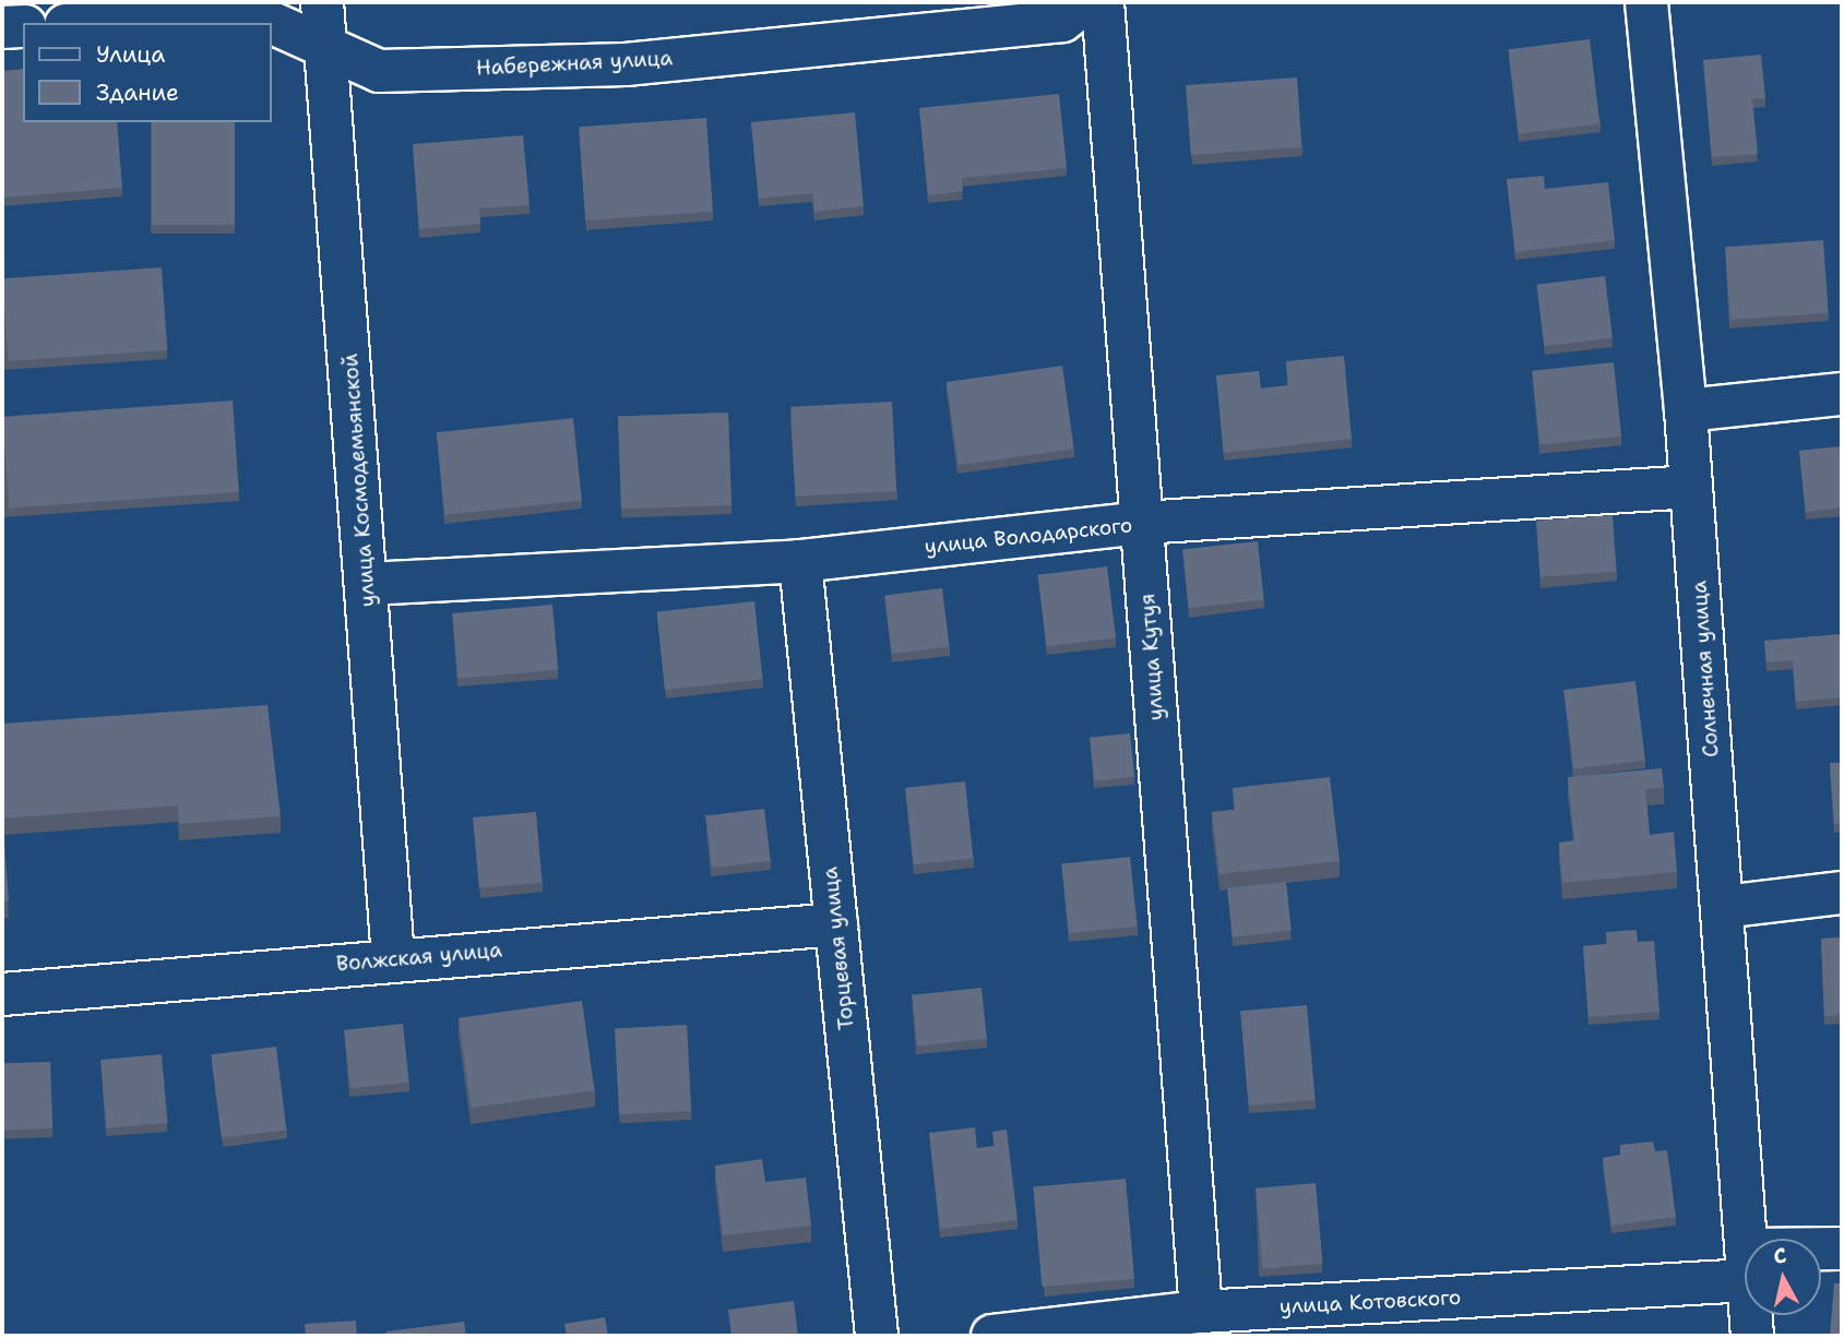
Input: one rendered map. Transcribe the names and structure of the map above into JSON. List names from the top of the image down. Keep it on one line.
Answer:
{"streets":{"street":["Набережная улица","улица Космодемьянской","улица Володарского","улица Кутуя","Солнечная улица","Торцевая улица","Волжская улица","улица Котовского"]},"crossings":[["Набережная улица","улица Космодемьянской"],["улица Космодемьянской","улица Володарского"],["улица Космодемьянской","Волжская улица"],["улица Володарского","улица Кутуя"],["улица Володарского","Солнечная улица"],["улица Володарского","Торцевая улица"],["улица Кутуя","улица Котовского"],["Торцевая улица","Волжская улица"]],"legend":["Улица","Здание"],"north":"top"}
